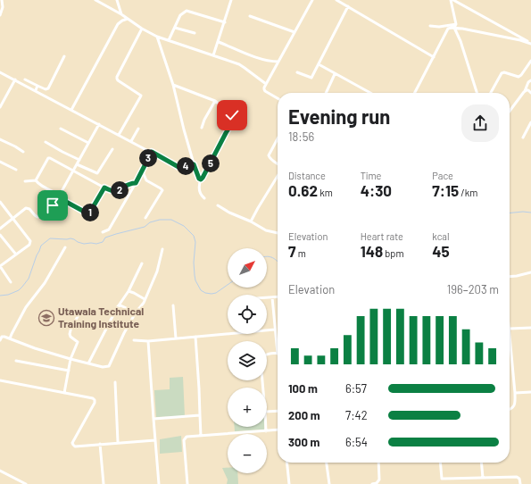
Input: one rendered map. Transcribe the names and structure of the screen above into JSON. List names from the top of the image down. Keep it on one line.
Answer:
{"places":{"school or university":["Utawala Technical Training Institute"]},"north":"top right","page":{"heading":["Evening run","18:56"],"pins":["3","5","4","2","1"],"stats":[["Distance","0.62 km"],["Time","4:30"],["Pace","7:15 /km"],["Elevation","7 m"],["Heart rate","148 bpm"],["kcal","45"]],"map_buttons":["+","−"],"chart":["Elevation","196–203 m"],"list":[{"name":"100 m","note":"6:57"},{"name":"200 m","note":"7:42"},{"name":"300 m","note":"6:54"}]}}
